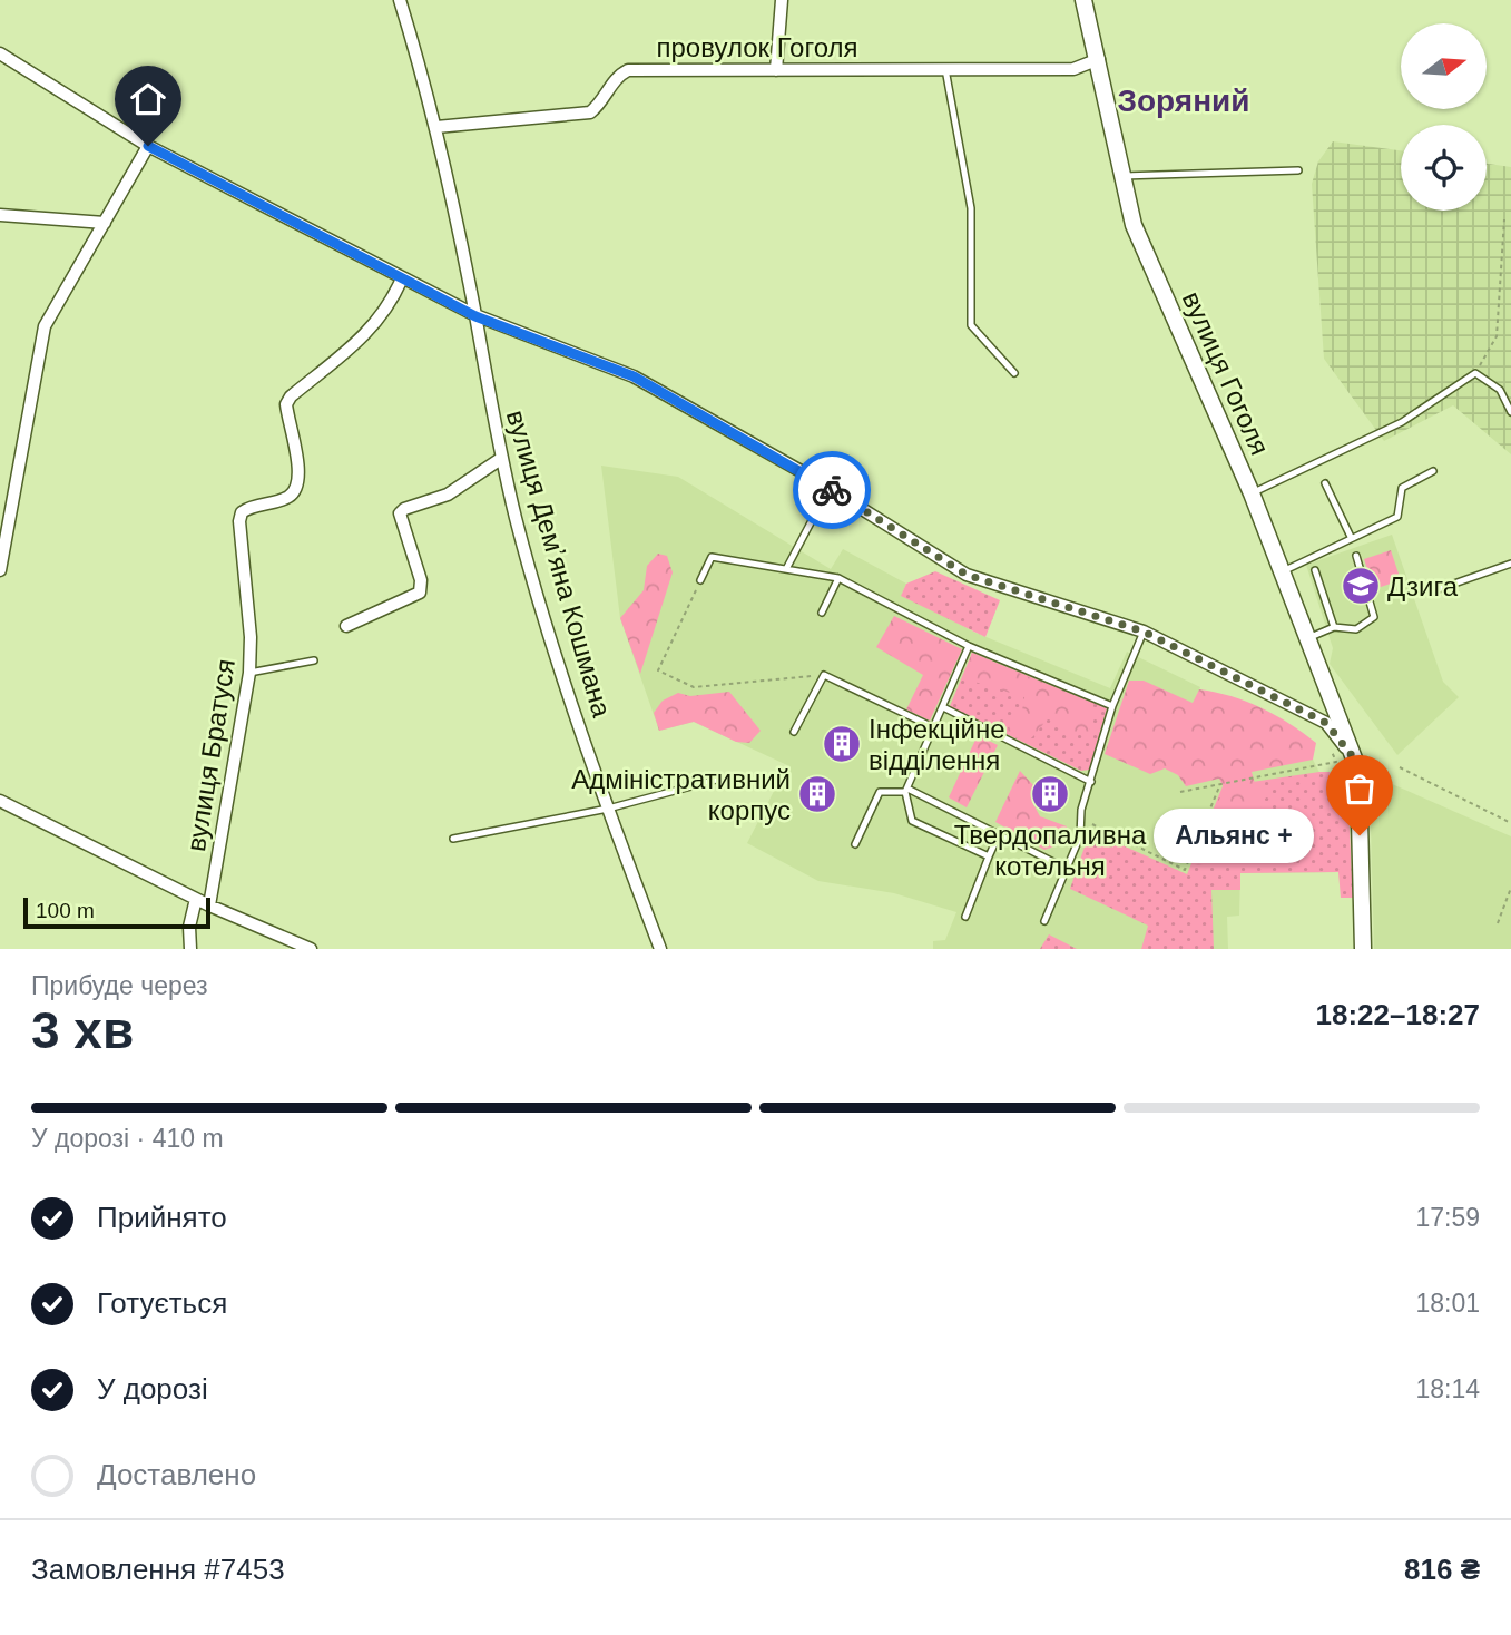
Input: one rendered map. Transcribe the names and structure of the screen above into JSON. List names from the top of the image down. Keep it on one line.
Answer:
{"streets":{"street":["провулок Гоголя","вулиця Гоголя","вулиця Демʼяна Кошмана","вулиця Братуся"]},"crossings":[["провулок Гоголя","вулиця Гоголя"],["провулок Гоголя","вулиця Демʼяна Кошмана"]],"districts":["Зоряний"],"places":{"school or university":["Дзига"],"building":["Інфекційне відділення","Адміністративний корпус","Твердопаливна котельня"],"other":["Альянс +"]},"scale_bar":"100 m","north":"right","page":{"bubble":"Альянс +","scale":"100 m","heading":["3 хв","Прибуде через","18:22–18:27"],"panel":["Замовлення #7453","816 ₴"],"bar":"У дорозі · 410 m","list":[["Прийнято","17:59"],["Готується","18:01"],["У дорозі","18:14"],"Доставлено"]}}
